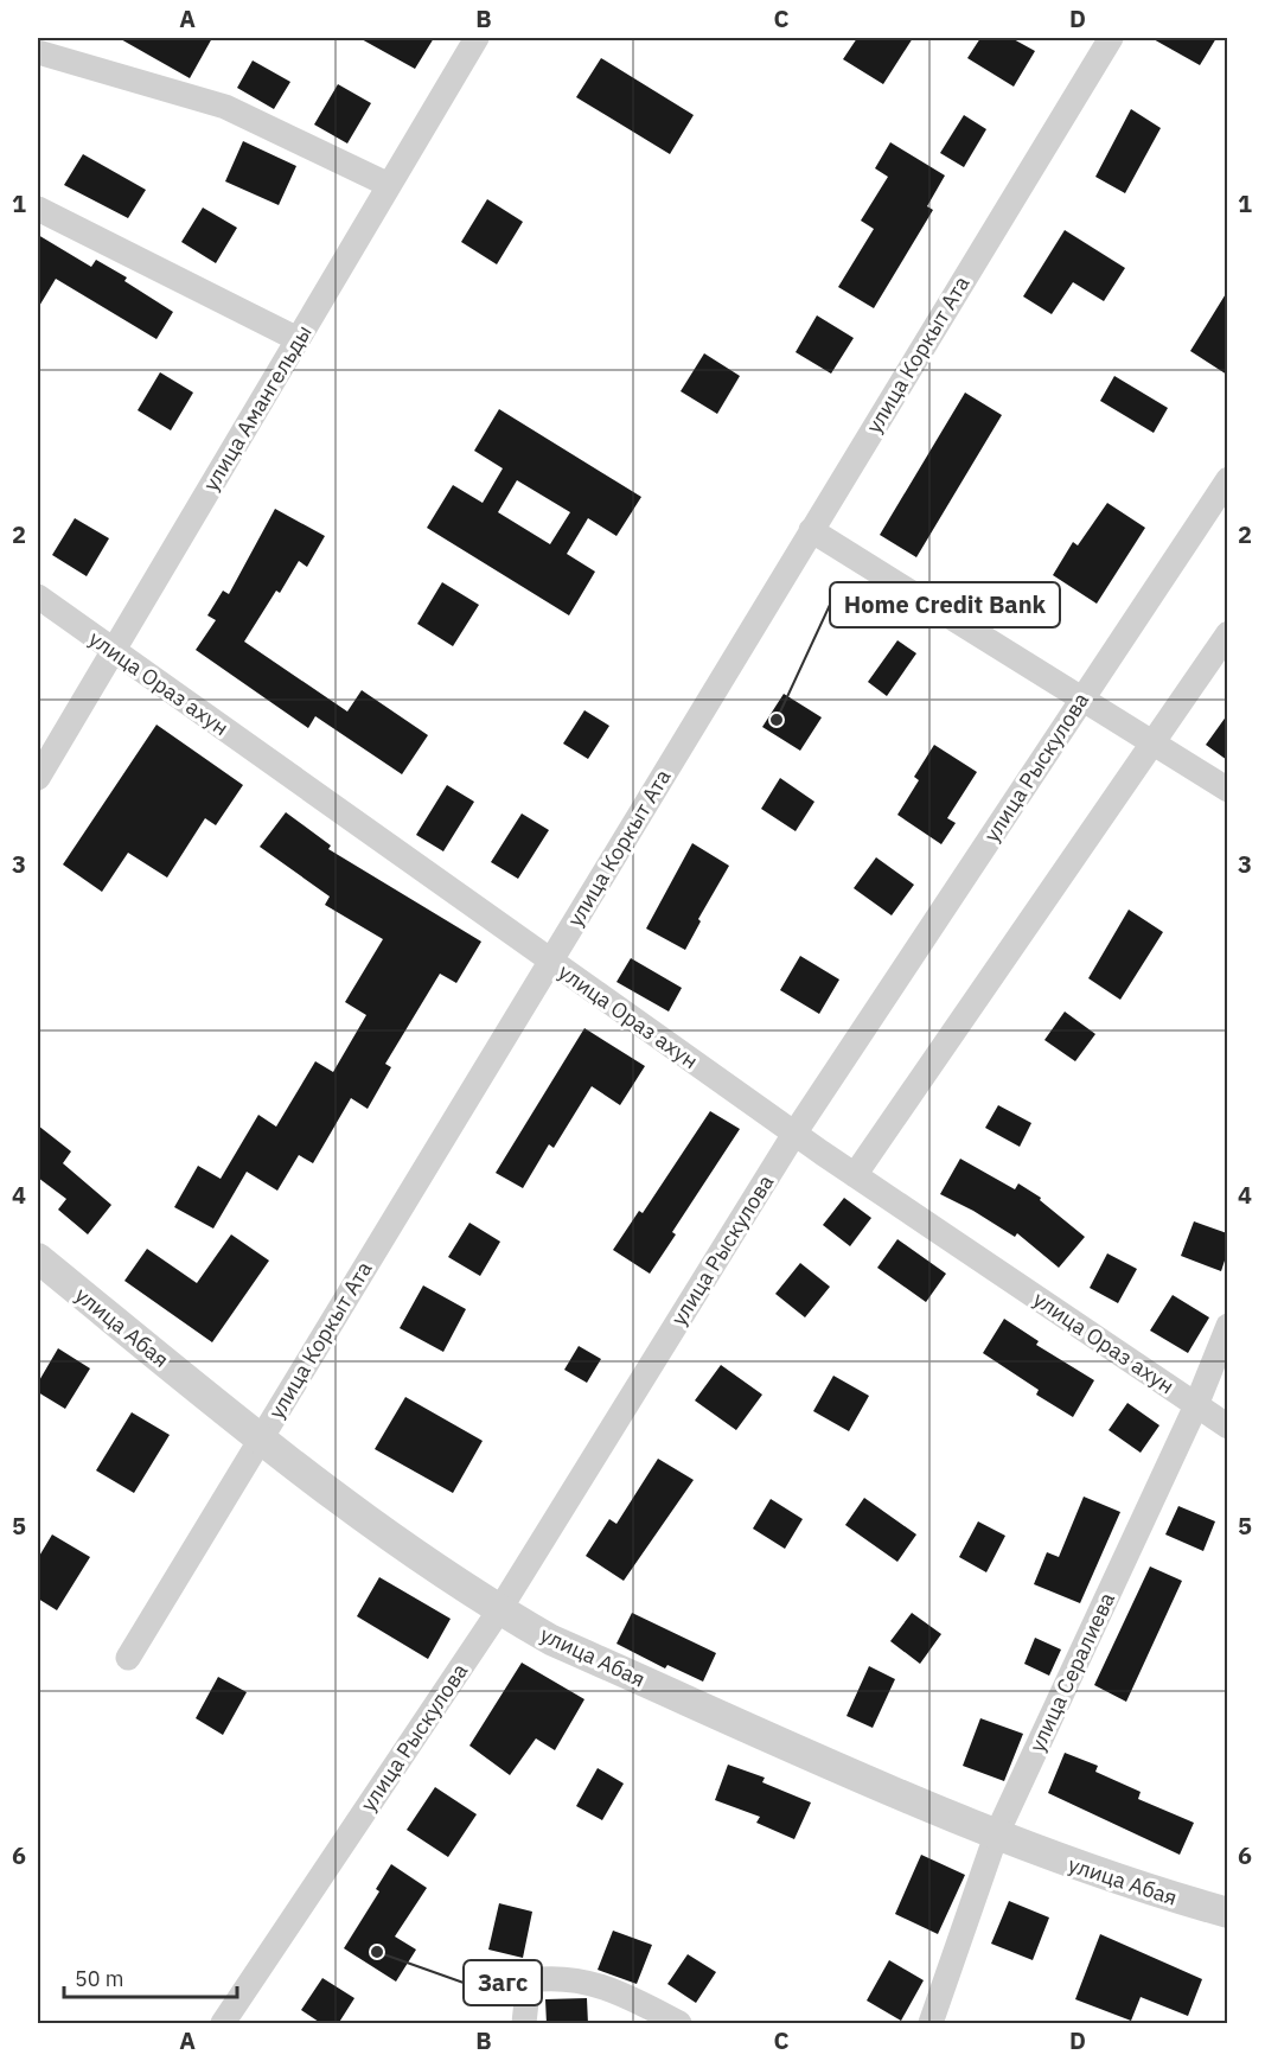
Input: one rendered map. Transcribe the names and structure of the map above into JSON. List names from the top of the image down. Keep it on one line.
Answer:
{"streets":{"street":["улица Коркыт Ата","улица Амангельды","улица Ораз ахун","улица Рыскулова","улица Абая","улица Сералиева"]},"crossings":[["улица Коркыт Ата","улица Ораз ахун"],["улица Коркыт Ата","улица Абая"],["улица Амангельды","улица Ораз ахун"],["улица Ораз ахун","улица Рыскулова"],["улица Ораз ахун","улица Сералиева"],["улица Рыскулова","улица Абая"],["улица Абая","улица Сералиева"]],"places":["Home Credit Bank","Загс"],"scale_bar":"50 m","grid":{"columns":["A","B","C","D"],"rows":["1","2","3","4","5","6"]}}
